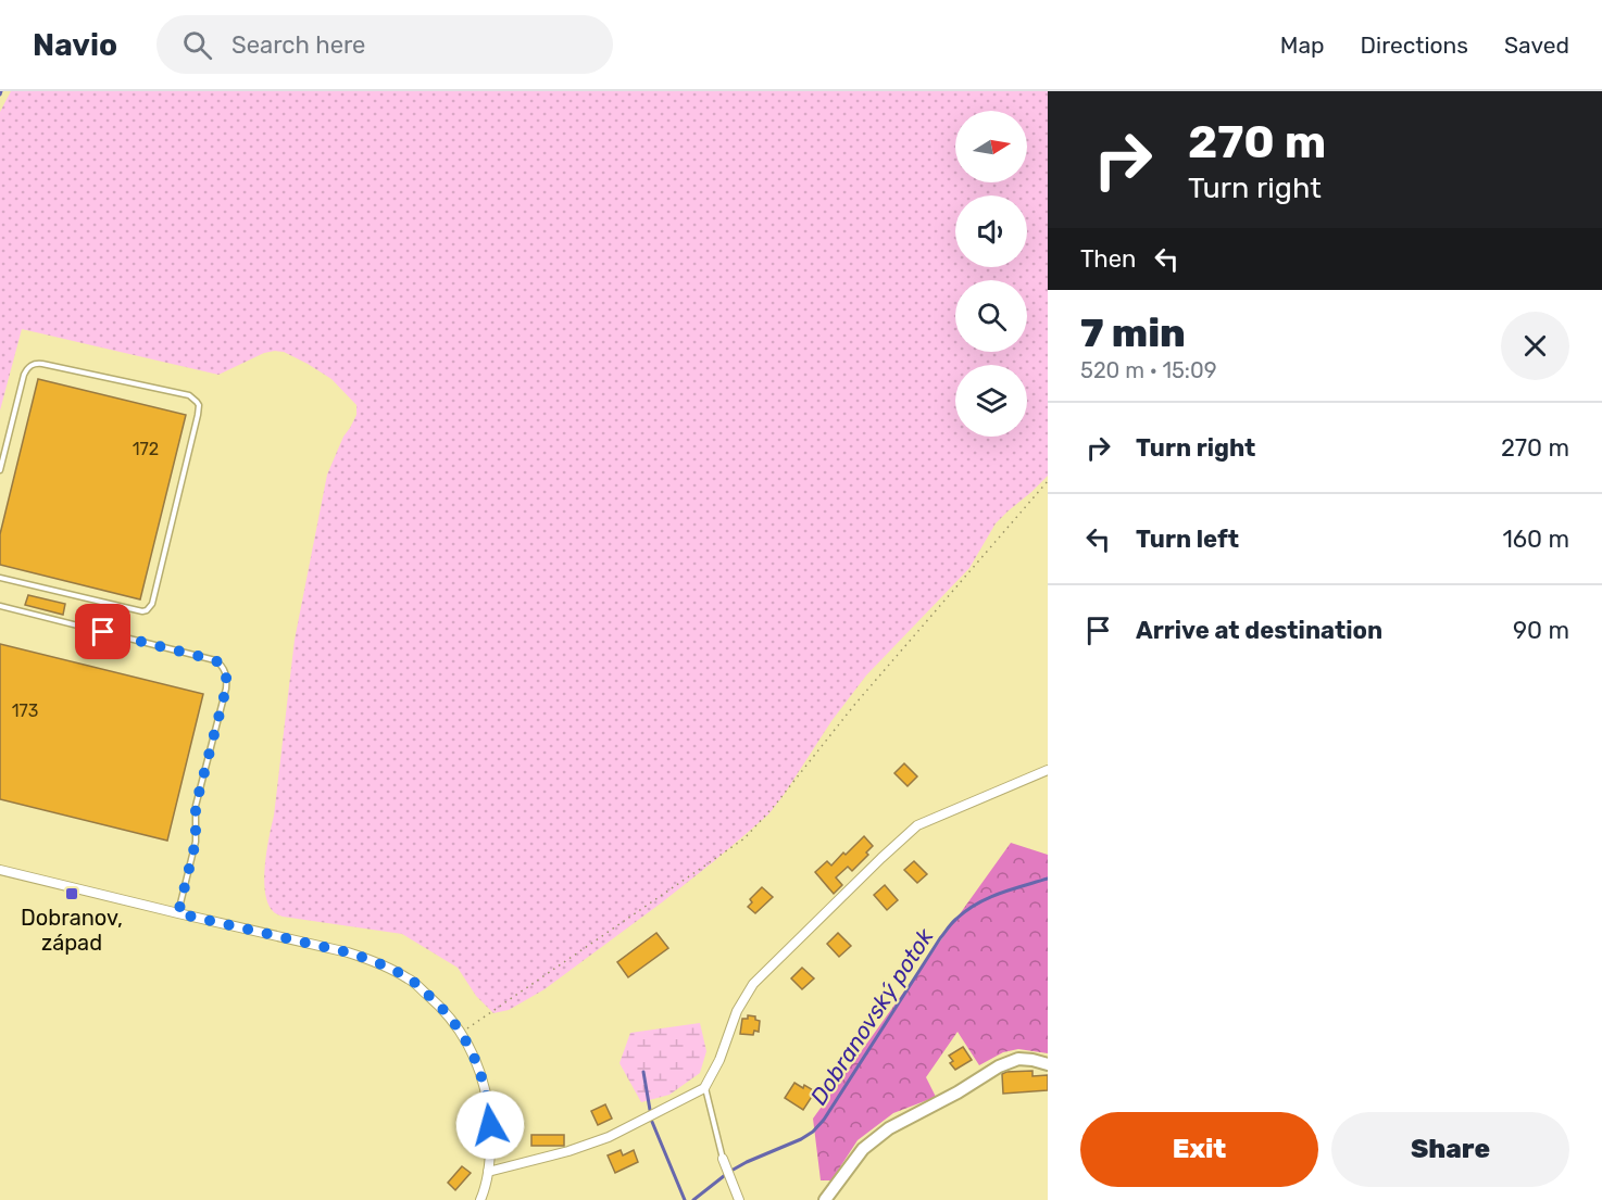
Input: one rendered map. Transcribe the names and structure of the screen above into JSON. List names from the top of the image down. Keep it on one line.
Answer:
{"water":["Dobranovský potok"],"places":{"transit":["Dobranov, západ"]},"house_numbers":["172","173"],"north":"right","page":{"header":"Navio","search":"Search here","nav":["Map","Directions","Saved"],"turn":["270 m","Turn right"],"then":"Then","heading":["7 min","520 m · 15:09"],"list":[{"name":"Turn right","value":"270 m"},{"name":"Turn left","value":"160 m"},{"name":"Arrive at destination","value":"90 m"}],"buttons":["Exit","Share"]}}
